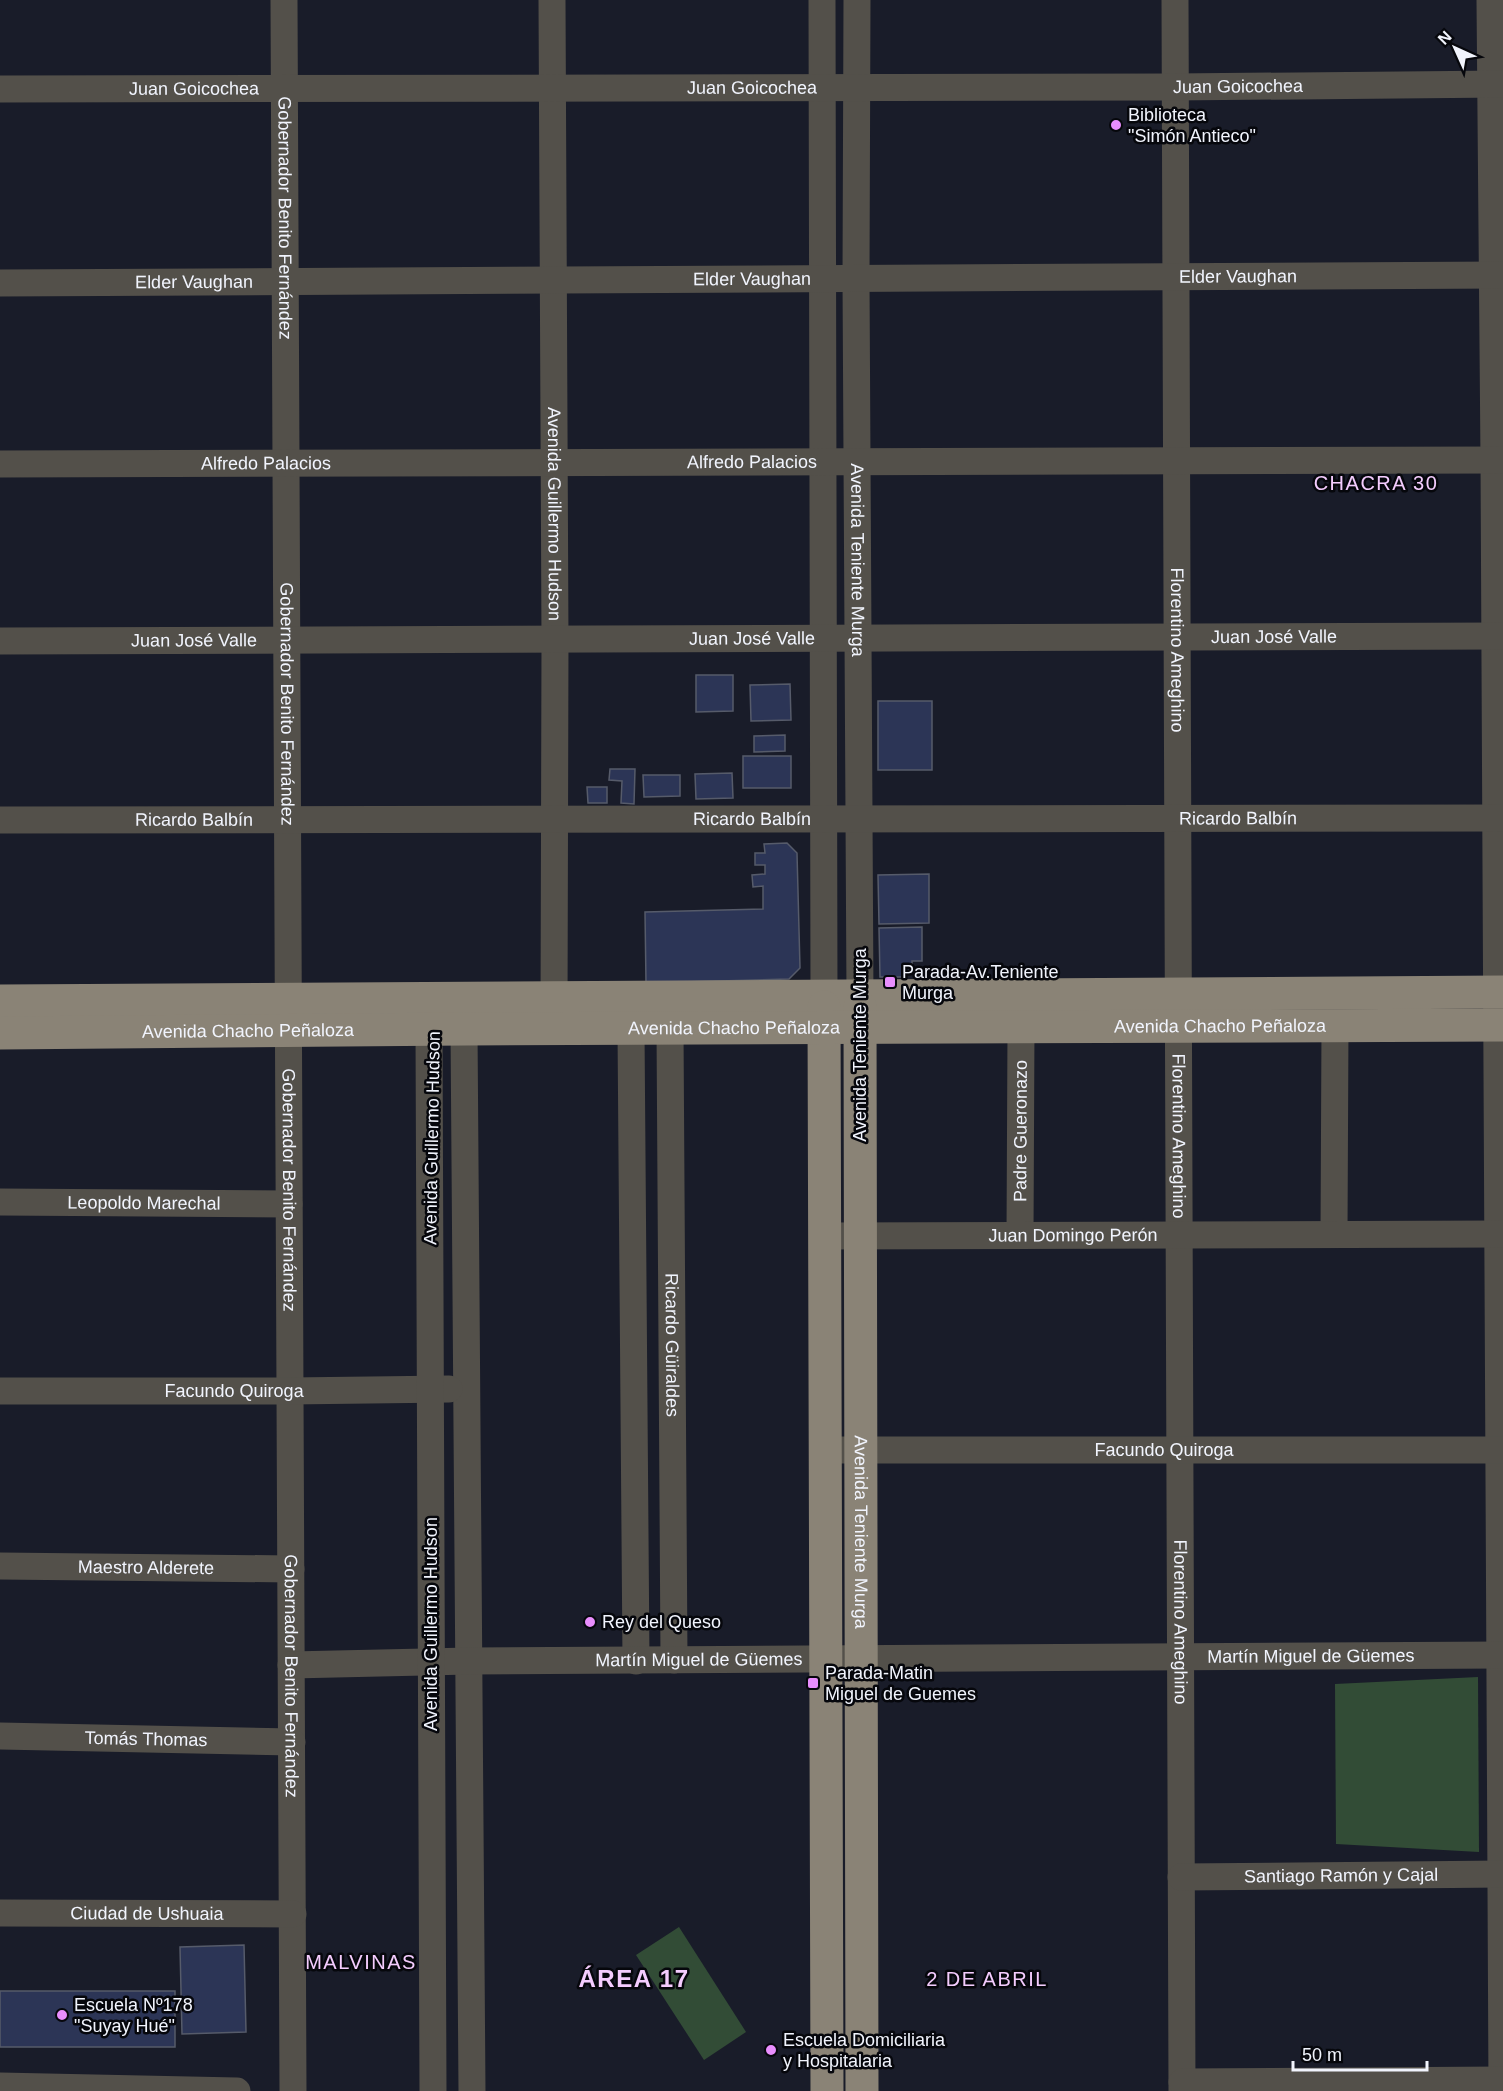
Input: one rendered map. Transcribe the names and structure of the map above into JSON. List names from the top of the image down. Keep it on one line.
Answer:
{"streets":{"main road":["Avenida Teniente Murga","Avenida Chacho Peñaloza"],"street":["Juan Goicochea","Gobernador Benito Fernández","Elder Vaughan","Alfredo Palacios","Avenida Guillermo Hudson","Juan José Valle","Florentino Ameghino","Ricardo Balbín","Padre Gueronazo","Leopoldo Marechal","Juan Domingo Perón","Ricardo Güiraldes","Facundo Quiroga","Maestro Alderete","Martín Miguel de Güemes","Tomás Thomas","Santiago Ramón y Cajal","Ciudad de Ushuaia"]},"crossings":[["Juan Goicochea","Gobernador Benito Fernández"],["Juan Goicochea","Avenida Guillermo Hudson"],["Juan Goicochea","Avenida Teniente Murga"],["Juan Goicochea","Florentino Ameghino"],["Gobernador Benito Fernández","Elder Vaughan"],["Gobernador Benito Fernández","Alfredo Palacios"],["Gobernador Benito Fernández","Juan José Valle"],["Gobernador Benito Fernández","Ricardo Balbín"],["Gobernador Benito Fernández","Avenida Chacho Peñaloza"],["Gobernador Benito Fernández","Leopoldo Marechal"],["Gobernador Benito Fernández","Facundo Quiroga"],["Gobernador Benito Fernández","Maestro Alderete"],["Gobernador Benito Fernández","Martín Miguel de Güemes"],["Gobernador Benito Fernández","Tomás Thomas"],["Gobernador Benito Fernández","Ciudad de Ushuaia"],["Elder Vaughan","Avenida Guillermo Hudson"],["Elder Vaughan","Avenida Teniente Murga"],["Elder Vaughan","Florentino Ameghino"],["Alfredo Palacios","Avenida Guillermo Hudson"],["Alfredo Palacios","Avenida Teniente Murga"],["Alfredo Palacios","Florentino Ameghino"],["Avenida Guillermo Hudson","Juan José Valle"],["Avenida Guillermo Hudson","Ricardo Balbín"],["Avenida Guillermo Hudson","Avenida Chacho Peñaloza"],["Avenida Guillermo Hudson","Facundo Quiroga"],["Avenida Guillermo Hudson","Martín Miguel de Güemes"],["Avenida Teniente Murga","Juan José Valle"],["Avenida Teniente Murga","Ricardo Balbín"],["Avenida Teniente Murga","Avenida Chacho Peñaloza"],["Avenida Teniente Murga","Juan Domingo Perón"],["Avenida Teniente Murga","Facundo Quiroga"],["Avenida Teniente Murga","Martín Miguel de Güemes"],["Juan José Valle","Florentino Ameghino"],["Florentino Ameghino","Ricardo Balbín"],["Florentino Ameghino","Avenida Chacho Peñaloza"],["Florentino Ameghino","Juan Domingo Perón"],["Florentino Ameghino","Facundo Quiroga"],["Florentino Ameghino","Martín Miguel de Güemes"],["Florentino Ameghino","Santiago Ramón y Cajal"],["Avenida Chacho Peñaloza","Padre Gueronazo"],["Avenida Chacho Peñaloza","Ricardo Güiraldes"],["Padre Gueronazo","Juan Domingo Perón"],["Ricardo Güiraldes","Martín Miguel de Güemes"]],"districts":["CHACRA 30","MALVINAS","ÁREA 17","2 DE ABRIL"],"places":{"other":["Biblioteca \"Simón Antieco\"","Rey del Queso","Escuela Nº178 \"Suyay Hué\"","Escuela Domiciliaria y Hospitalaria"],"transit":["Parada-Av.Teniente Murga","Parada-Matin Miguel de Guemes"]},"scale_bar":"50 m","north":"top left"}
